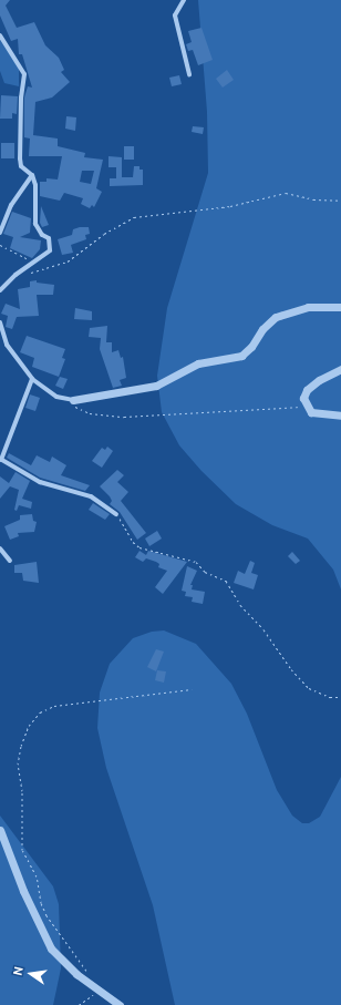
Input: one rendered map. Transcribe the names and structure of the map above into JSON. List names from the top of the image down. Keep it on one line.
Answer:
{"north":"left"}
